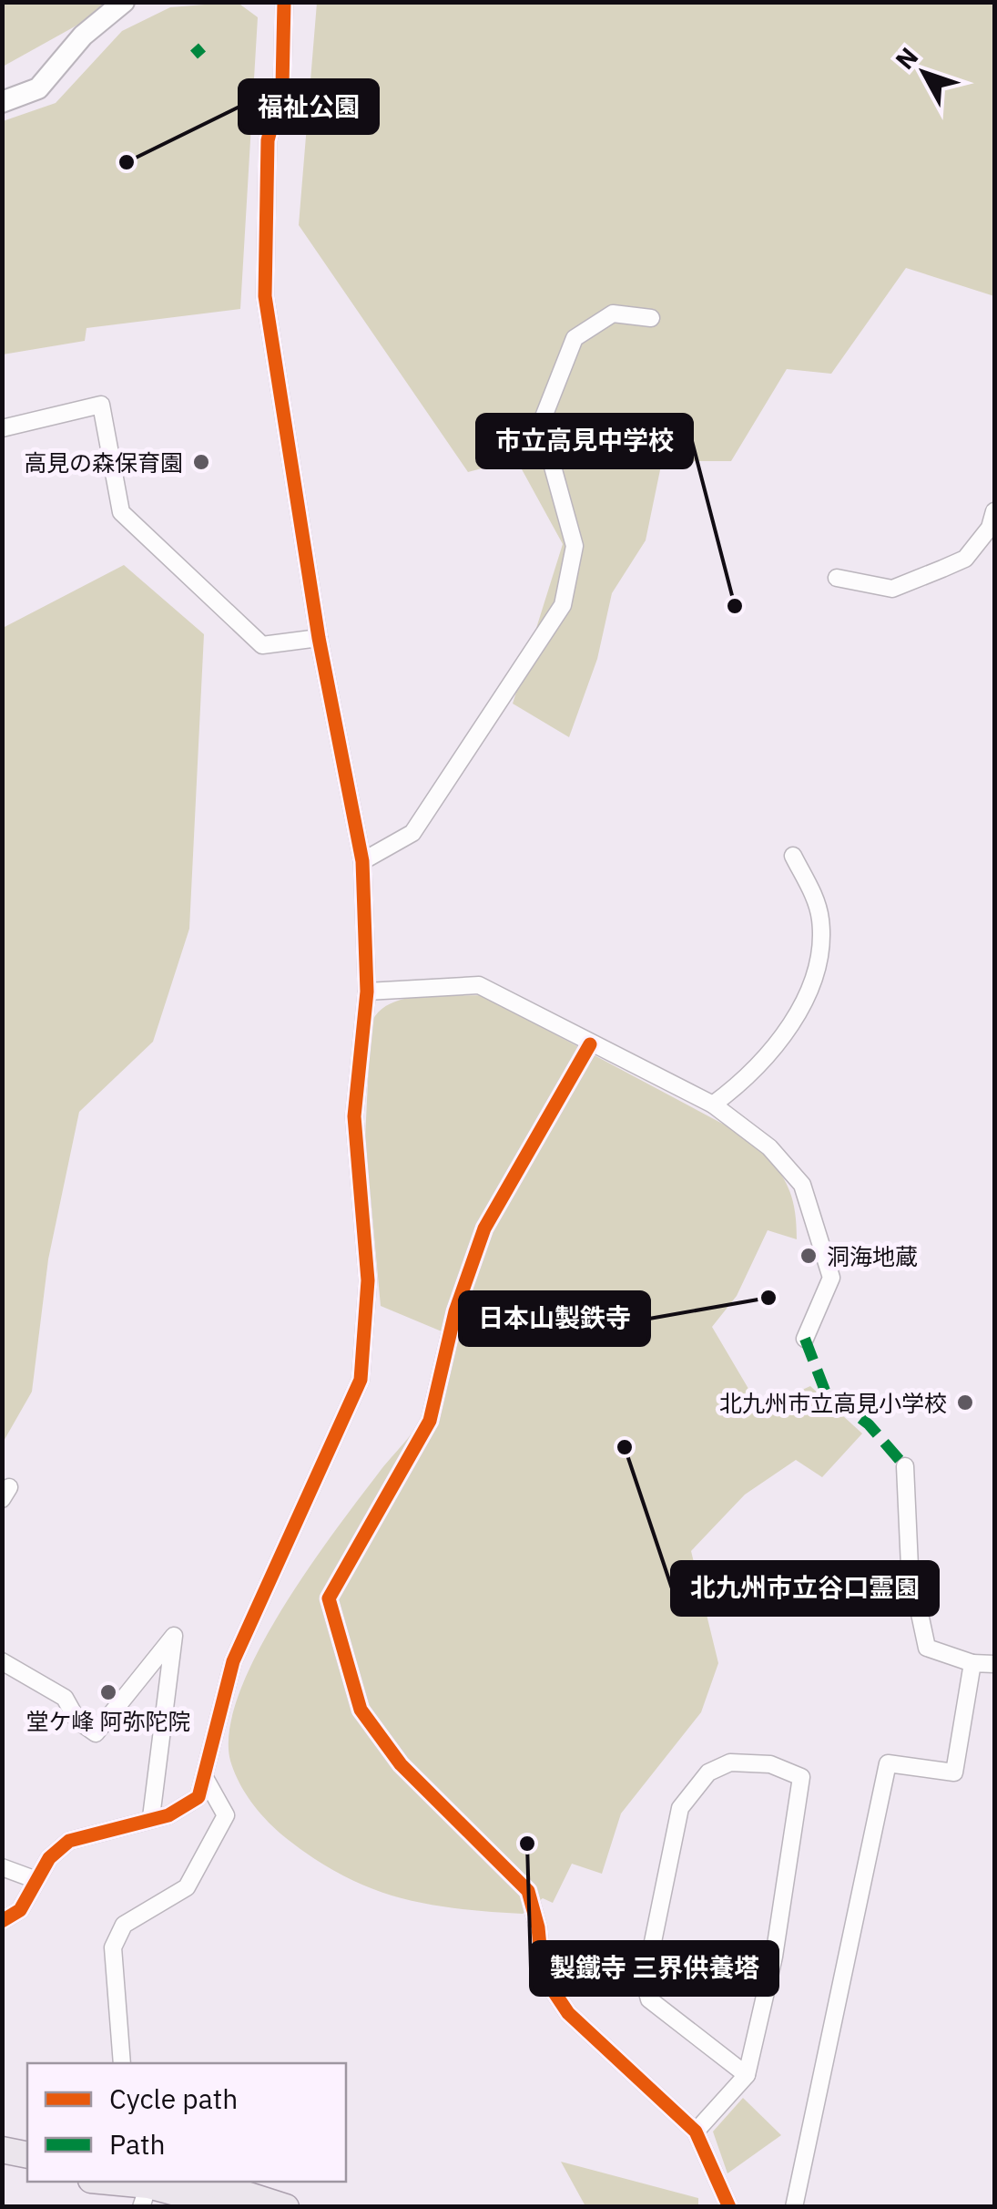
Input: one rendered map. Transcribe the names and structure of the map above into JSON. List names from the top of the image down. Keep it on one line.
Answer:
{"places":["福祉公園","高見の森保育園","市立高見中学校","洞海地蔵","日本山製鉄寺","北九州市立高見小学校","北九州市立谷口霊園","堂ケ峰 阿弥陀院","製鐵寺 三界供養塔"],"legend":["Cycle path","Path"],"north":"top left"}
